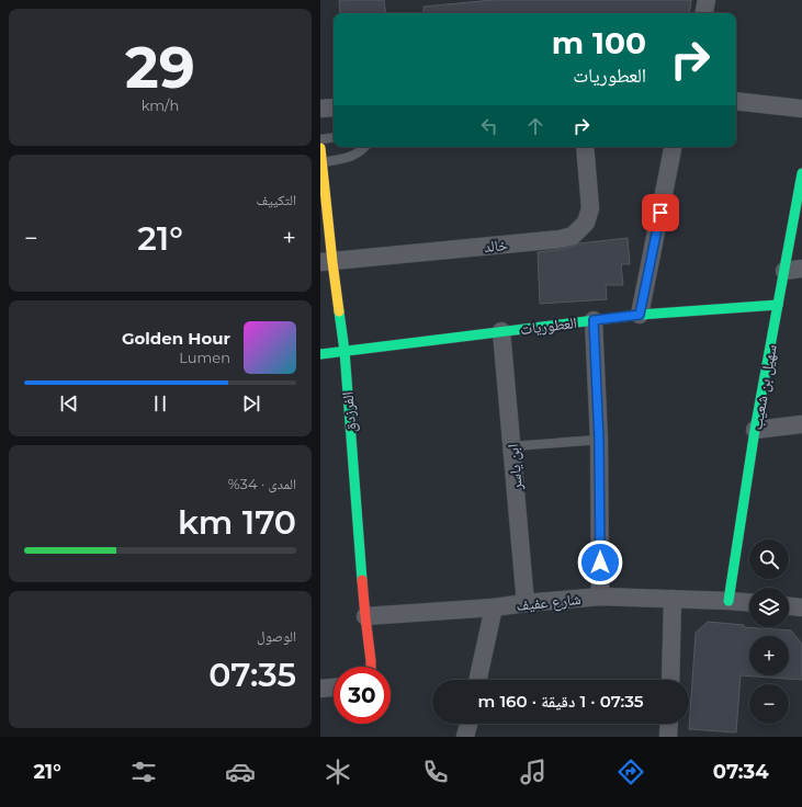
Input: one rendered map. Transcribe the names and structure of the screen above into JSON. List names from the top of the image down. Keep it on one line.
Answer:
{"streets":{"street":["خالد","العطوريات","سهيل بن شعيب","الفرزدق","ابن ياسر","شارع عفيف"]},"crossings":[["خالد","الفرزدق"],["العطوريات","سهيل بن شعيب"],["العطوريات","الفرزدق"],["العطوريات","ابن ياسر"],["سهيل بن شعيب","شارع عفيف"],["الفرزدق","شارع عفيف"],["ابن ياسر","شارع عفيف"]],"page":{"tile":[["29","km/h"],"التكييف",["المدى · 34%","170 km"],["الوصول","07:35"]],"turn":["100 m","العطوريات"],"heat":["−","21°","+"],"song":["Golden Hour","Lumen"],"map_buttons":["+","−"],"limit":"30","trip":"07:35 · 1 دقيقة · 160 m","tabs":["07:34","21°"]}}
